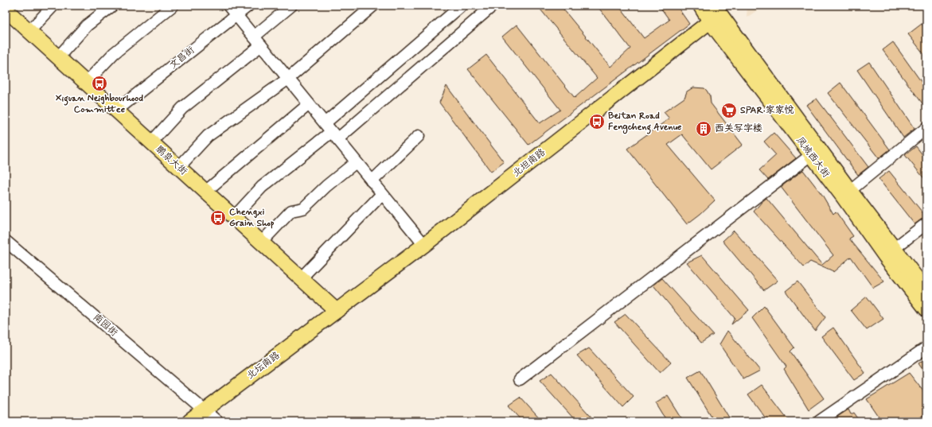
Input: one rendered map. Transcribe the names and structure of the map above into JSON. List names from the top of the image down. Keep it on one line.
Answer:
{"streets":{"main road":["凤城西大街","鹏泉大街","北坦南路","北坛南路"],"street":["文昌街","南园街"]},"crossings":[["文昌街","鹏泉大街"],["凤城西大街","北坦南路"],["鹏泉大街","北坦南路"],["鹏泉大街","北坛南路"],["北坦南路","北坛南路"],["南园街","北坛南路"]],"places":{"bus stop":["Xiguan Neighbourhood Committee","Beitan Road Fengcheng Avenue","Chengxi Grain Shop"],"supermarket":["SPAR·家家悦"],"building":["西关写字楼"]}}
